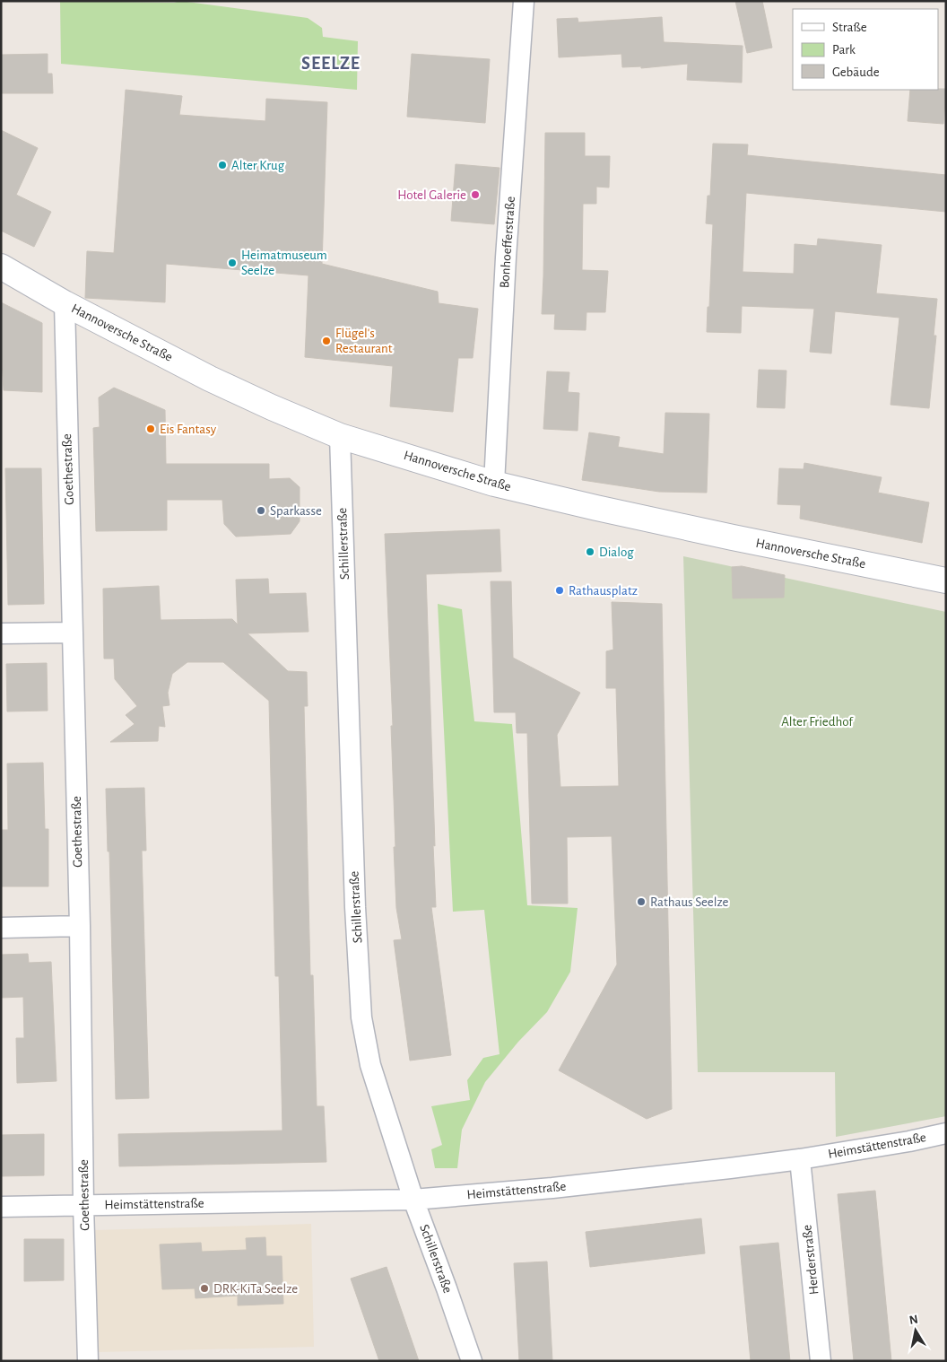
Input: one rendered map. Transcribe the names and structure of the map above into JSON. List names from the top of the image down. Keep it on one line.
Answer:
{"streets":{"street":["Bonhoefferstraße","Hannoversche Straße","Goethestraße","Schillerstraße","Heimstättenstraße","Herderstraße"]},"crossings":[["Bonhoefferstraße","Hannoversche Straße"],["Hannoversche Straße","Goethestraße"],["Hannoversche Straße","Schillerstraße"],["Goethestraße","Heimstättenstraße"],["Schillerstraße","Heimstättenstraße"],["Heimstättenstraße","Herderstraße"]],"districts":["SEELZE"],"parks":["Alter Friedhof"],"places":["Alter Krug","Hotel Galerie","Heimatmuseum Seelze","Flügel's Restaurant","Eis Fantasy","Sparkasse","Dialog","Rathausplatz","Rathaus Seelze","DRK-KiTa Seelze"],"legend":["Straße","Park","Gebäude"],"north":"top"}
